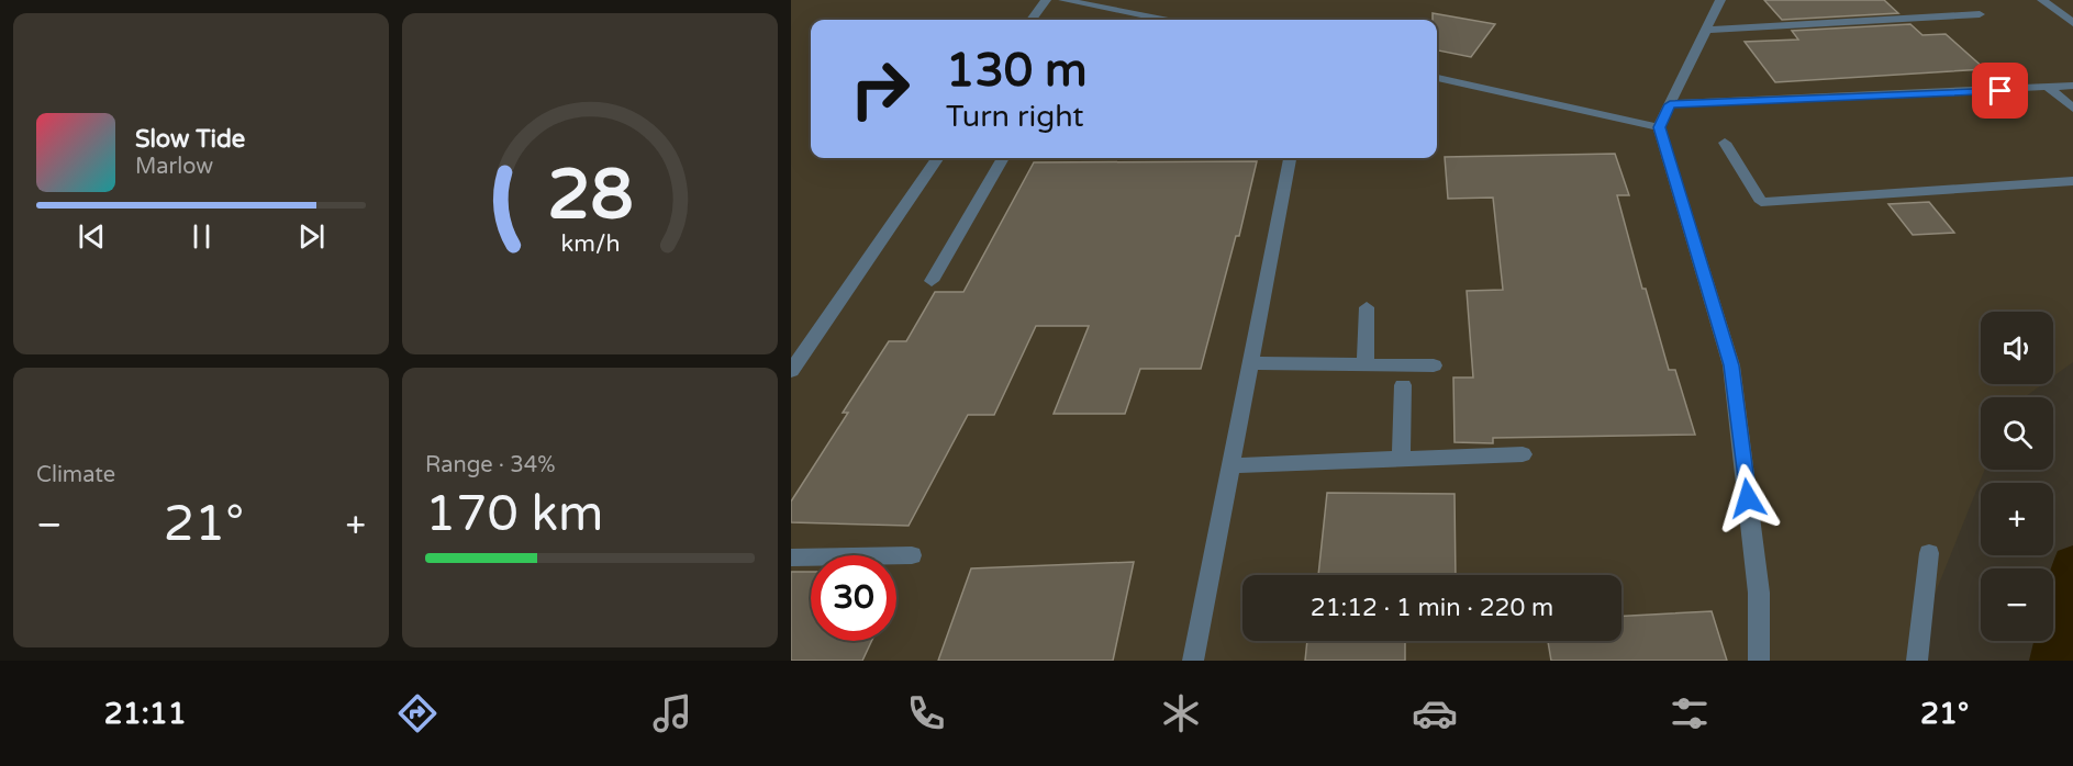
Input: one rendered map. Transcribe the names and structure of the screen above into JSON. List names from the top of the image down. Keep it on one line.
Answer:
{"page":{"turn":["130 m","Turn right"],"song":["Slow Tide","Marlow"],"map_buttons":["+","−"],"tile":["Climate",["Range · 34%","170 km"]],"heat":["−","21°","+"],"limit":"30","trip":"21:12 · 1 min · 220 m","tabs":["21:11","21°"],"gauge":["28","km/h"]}}
